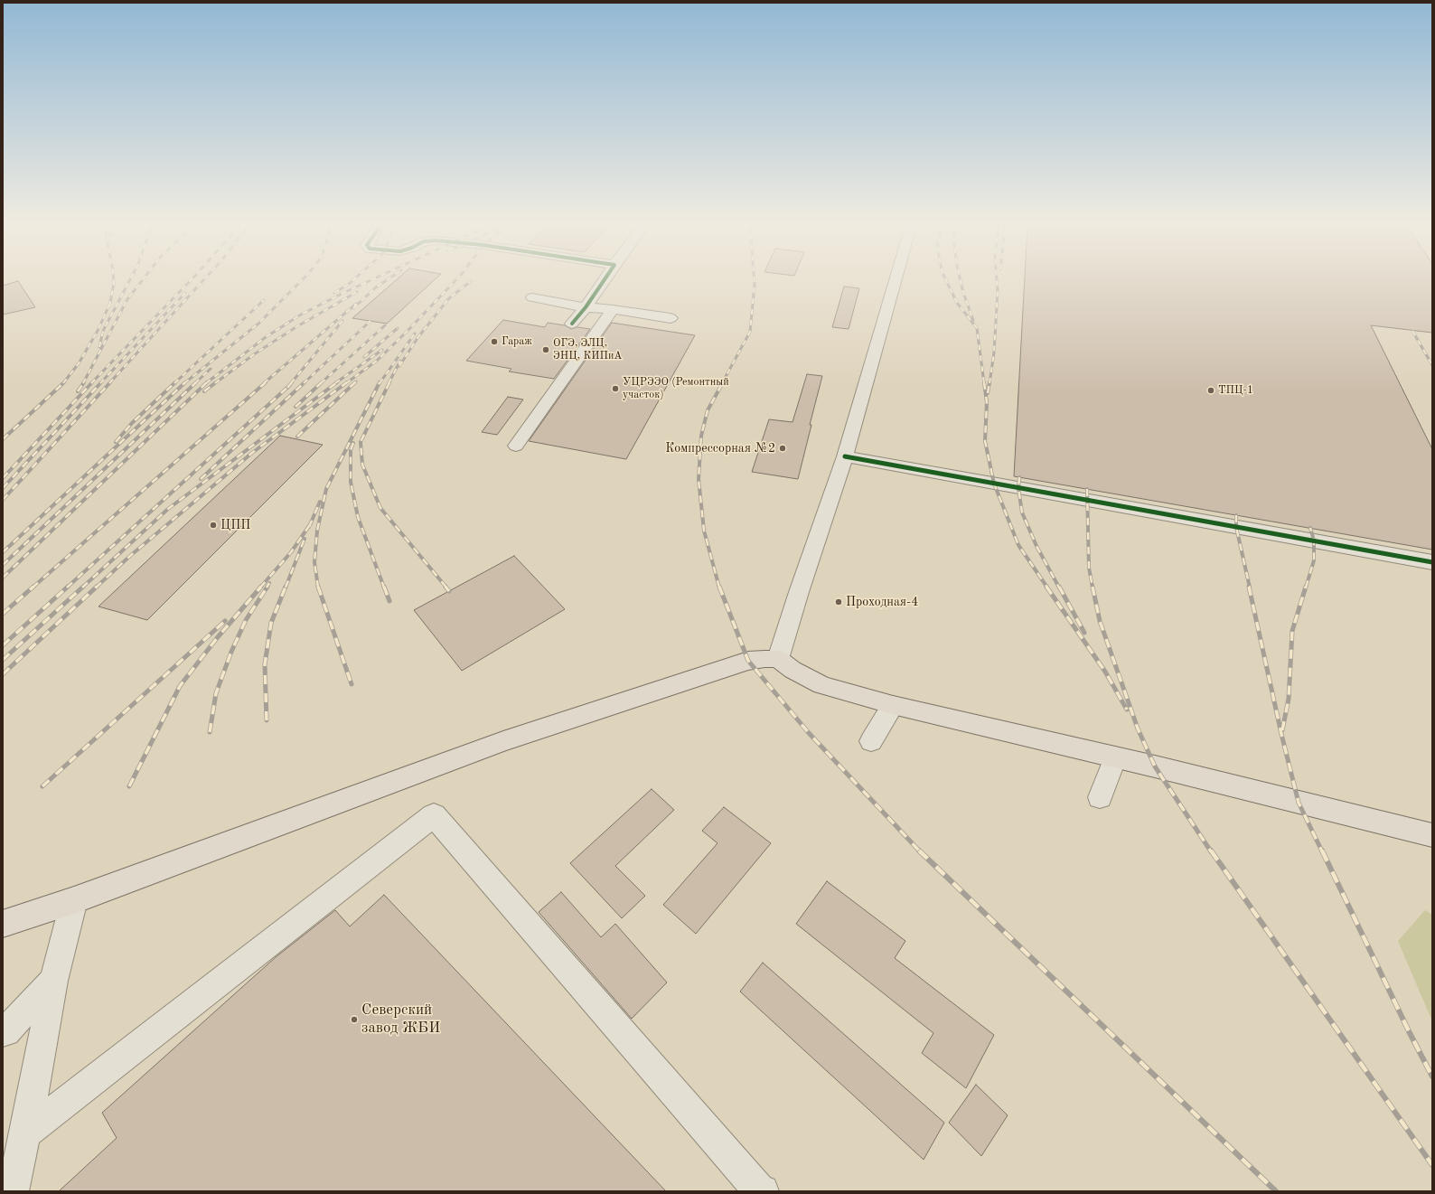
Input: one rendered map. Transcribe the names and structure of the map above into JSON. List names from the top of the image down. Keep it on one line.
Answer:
{"places":["Гараж","ОГЭ, ЭЛЦ, ЭНЦ, КИПиА","УЦРЭЭО (Ремонтный участок)","ТПЦ-1","Компрессорная №2","ЦПП","Проходная-4","Северский завод ЖБИ"]}
